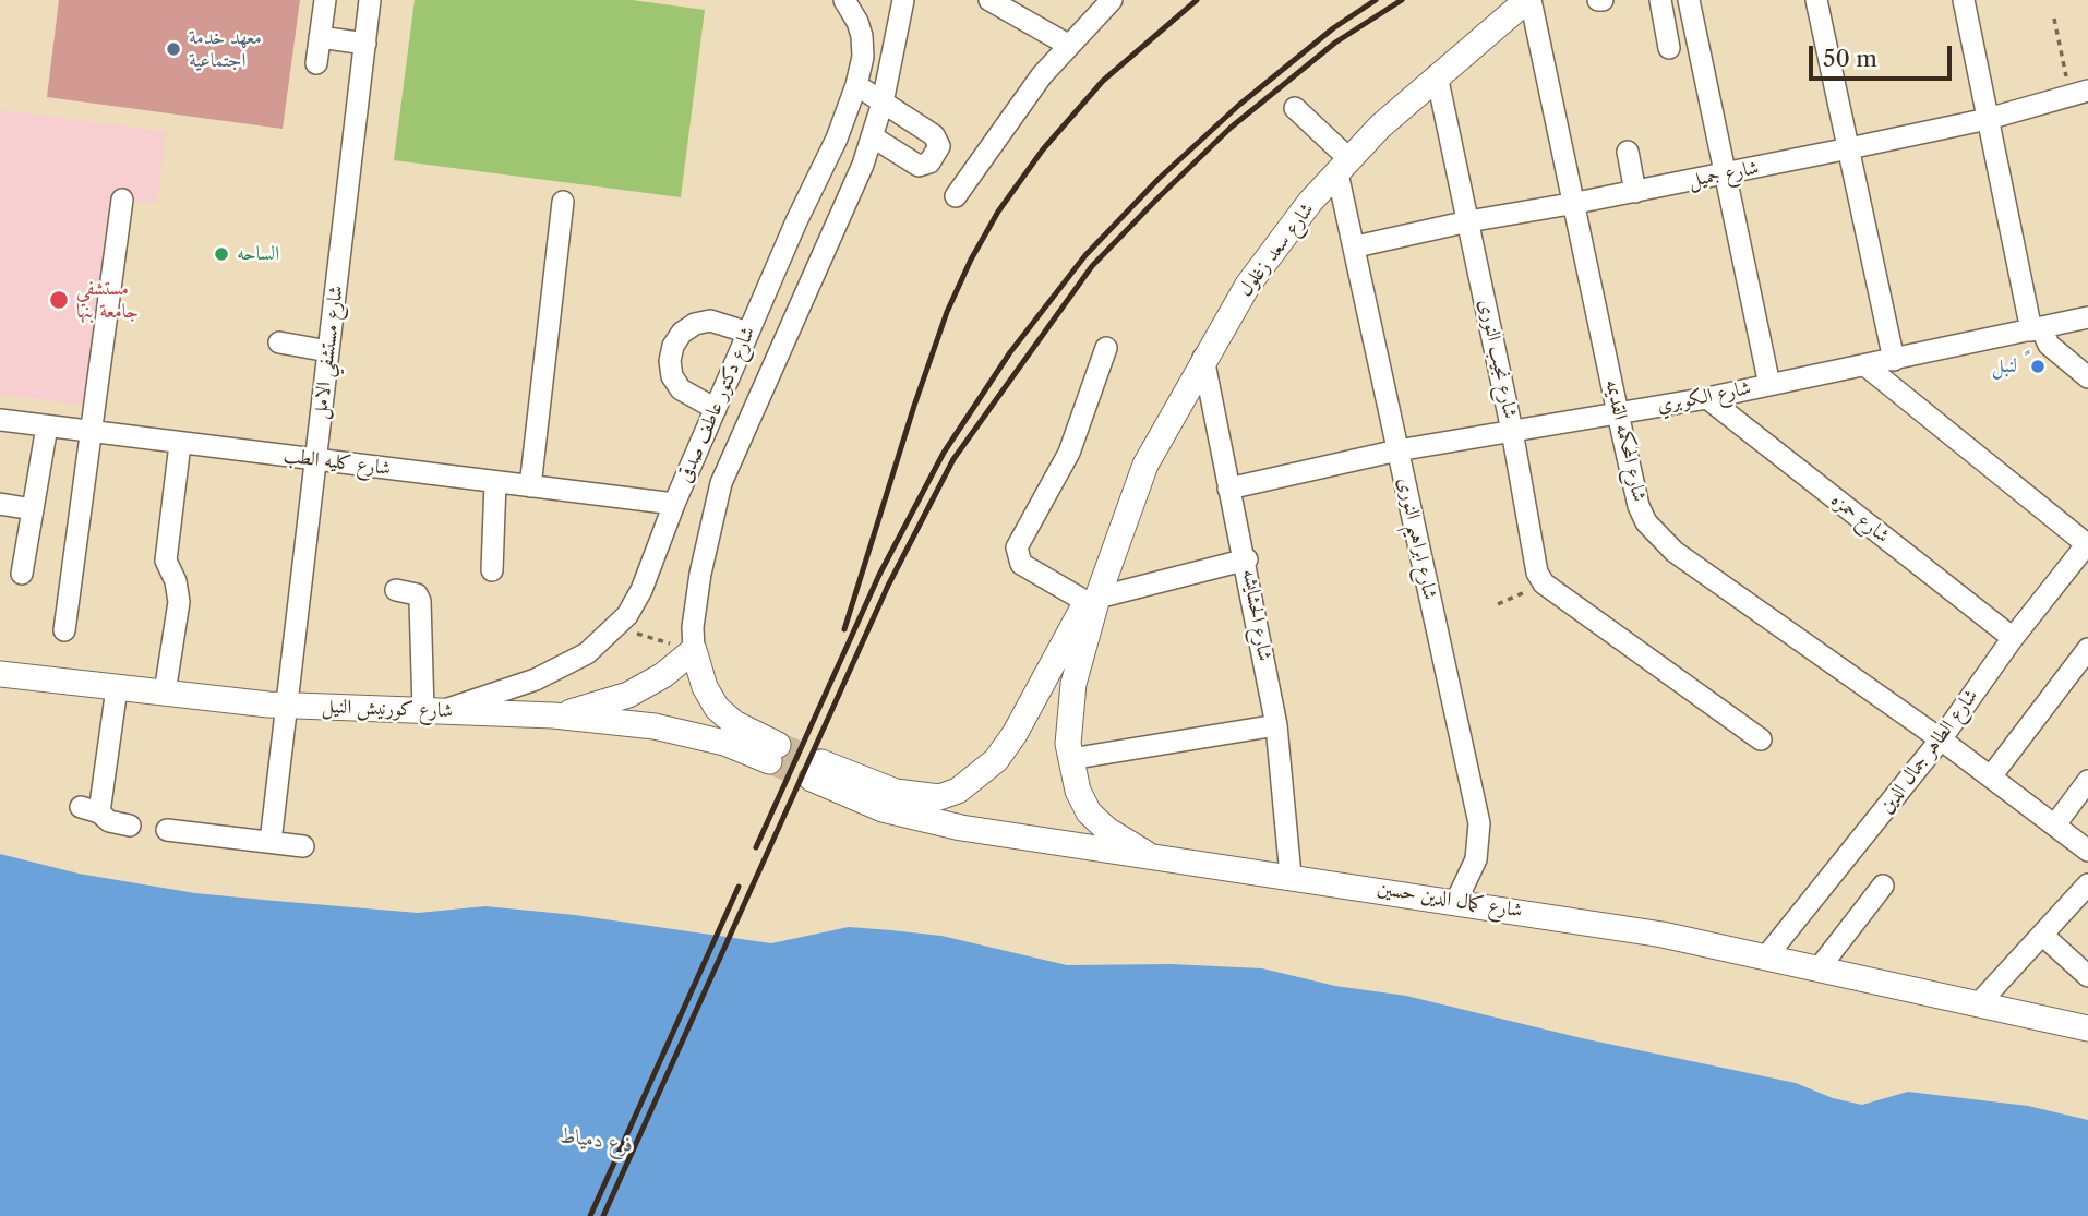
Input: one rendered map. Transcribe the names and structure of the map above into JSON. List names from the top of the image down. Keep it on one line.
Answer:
{"streets":{"main road":["شارع سعد زغلول","شارع دكتور عاطف صدقى","شارع كورنيش النيل","شارع كمال الدين حسين"],"street":["شارع جميل","شارع مستشفي الامل","شارع نجيب النورى","شارع الكوبري","شارع المحكمه القديمه","شارع كليه الطب","شارع حمزه","شارع ابراهيم النورى","شارع الحشايشه","شارع الطاهر جمال الدين"]},"crossings":[["شارع جميل","شارع نجيب النورى"],["شارع جميل","شارع المحكمه القديمه"],["شارع جميل","شارع ابراهيم النورى"],["شارع سعد زغلول","شارع نجيب النورى"],["شارع سعد زغلول","شارع المحكمه القديمه"],["شارع سعد زغلول","شارع ابراهيم النورى"],["شارع سعد زغلول","شارع الحشايشه"],["شارع سعد زغلول","شارع كمال الدين حسين"],["شارع مستشفي الامل","شارع كليه الطب"],["شارع مستشفي الامل","شارع كورنيش النيل"],["شارع نجيب النورى","شارع الكوبري"],["شارع الكوبري","شارع المحكمه القديمه"],["شارع الكوبري","شارع حمزه"],["شارع الكوبري","شارع ابراهيم النورى"],["شارع الكوبري","شارع الحشايشه"],["شارع دكتور عاطف صدقى","شارع كليه الطب"],["شارع دكتور عاطف صدقى","شارع كورنيش النيل"],["شارع المحكمه القديمه","شارع الطاهر جمال الدين"],["شارع حمزه","شارع الطاهر جمال الدين"],["شارع ابراهيم النورى","شارع كمال الدين حسين"],["شارع الحشايشه","شارع كمال الدين حسين"],["شارع الطاهر جمال الدين","شارع كمال الدين حسين"]],"water":["فرع دمياط"],"places":["معهد خدمة اجتماعية","الساحه","مستشفي جامعة بنها","لنبل ً"],"scale_bar":"50 m"}
